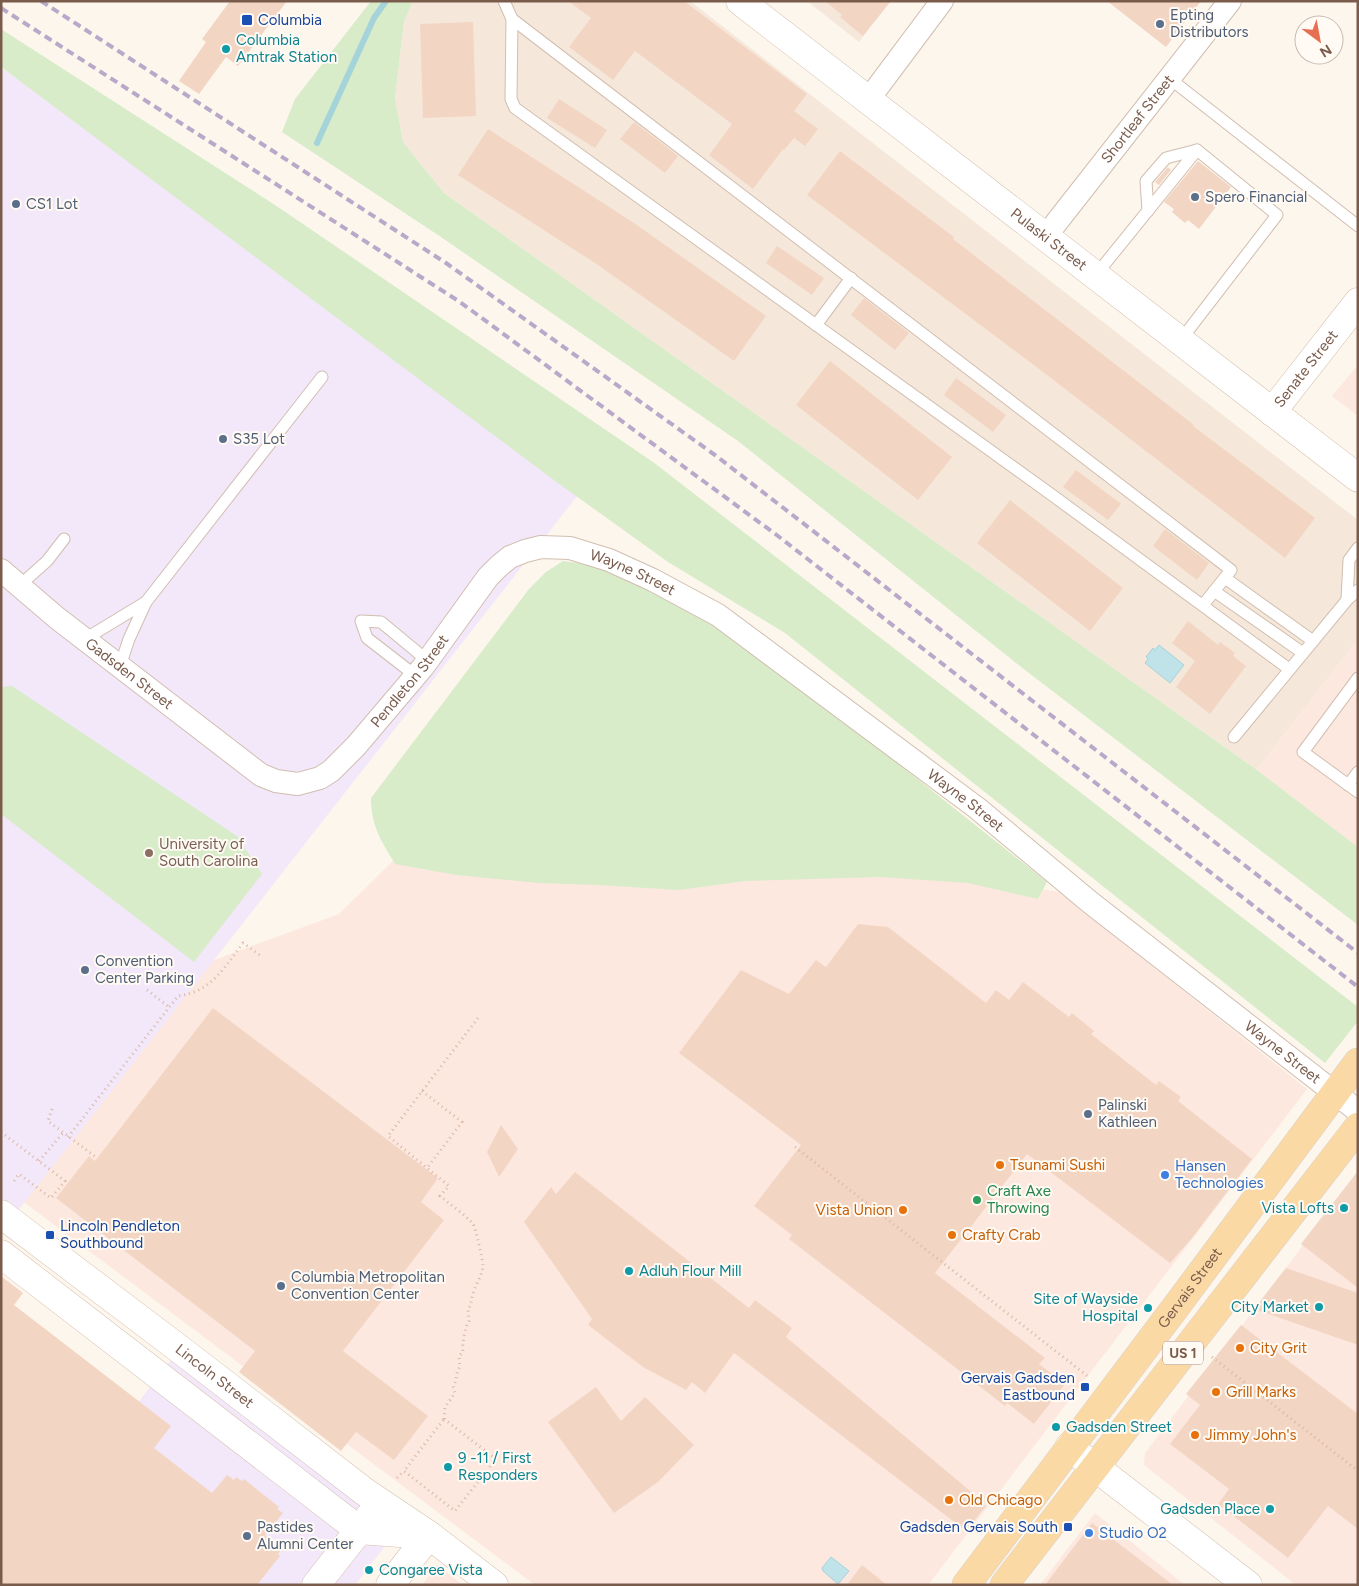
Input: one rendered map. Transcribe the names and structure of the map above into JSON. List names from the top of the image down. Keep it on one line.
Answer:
{"streets":{"main road":["Gervais Street","US 1"],"street":["Shortleaf Street","Pulaski Street","Senate Street","Wayne Street","Gadsden Street","Pendleton Street","Lincoln Street"]},"crossings":[["Shortleaf Street","Pulaski Street"],["Pulaski Street","Senate Street"],["Wayne Street","Pendleton Street"],["Wayne Street","Gervais Street"],["Gadsden Street","Pendleton Street"]],"places":{"transit":["Columbia","Lincoln Pendleton Southbound","Gervais Gadsden Eastbound","Gadsden Gervais South"],"other":["Epting Distributors","Columbia Amtrak Station","Spero Financial","CS1 Lot","S35 Lot","University of South Carolina","Convention Center Parking","Palinski Kathleen","Tsunami Sushi","Hansen Technologies","Craft Axe Throwing","Vista Lofts","Vista Union","Crafty Crab","Adluh Flour Mill","Columbia Metropolitan Convention Center","City Market","Site of Wayside Hospital","City Grit","Grill Marks","Gadsden Street","Jimmy John's","9 -11 / First Responders","Old Chicago","Gadsden Place","Studio O2","Pastides Alumni Center","Congaree Vista"]},"north":"bottom right"}
